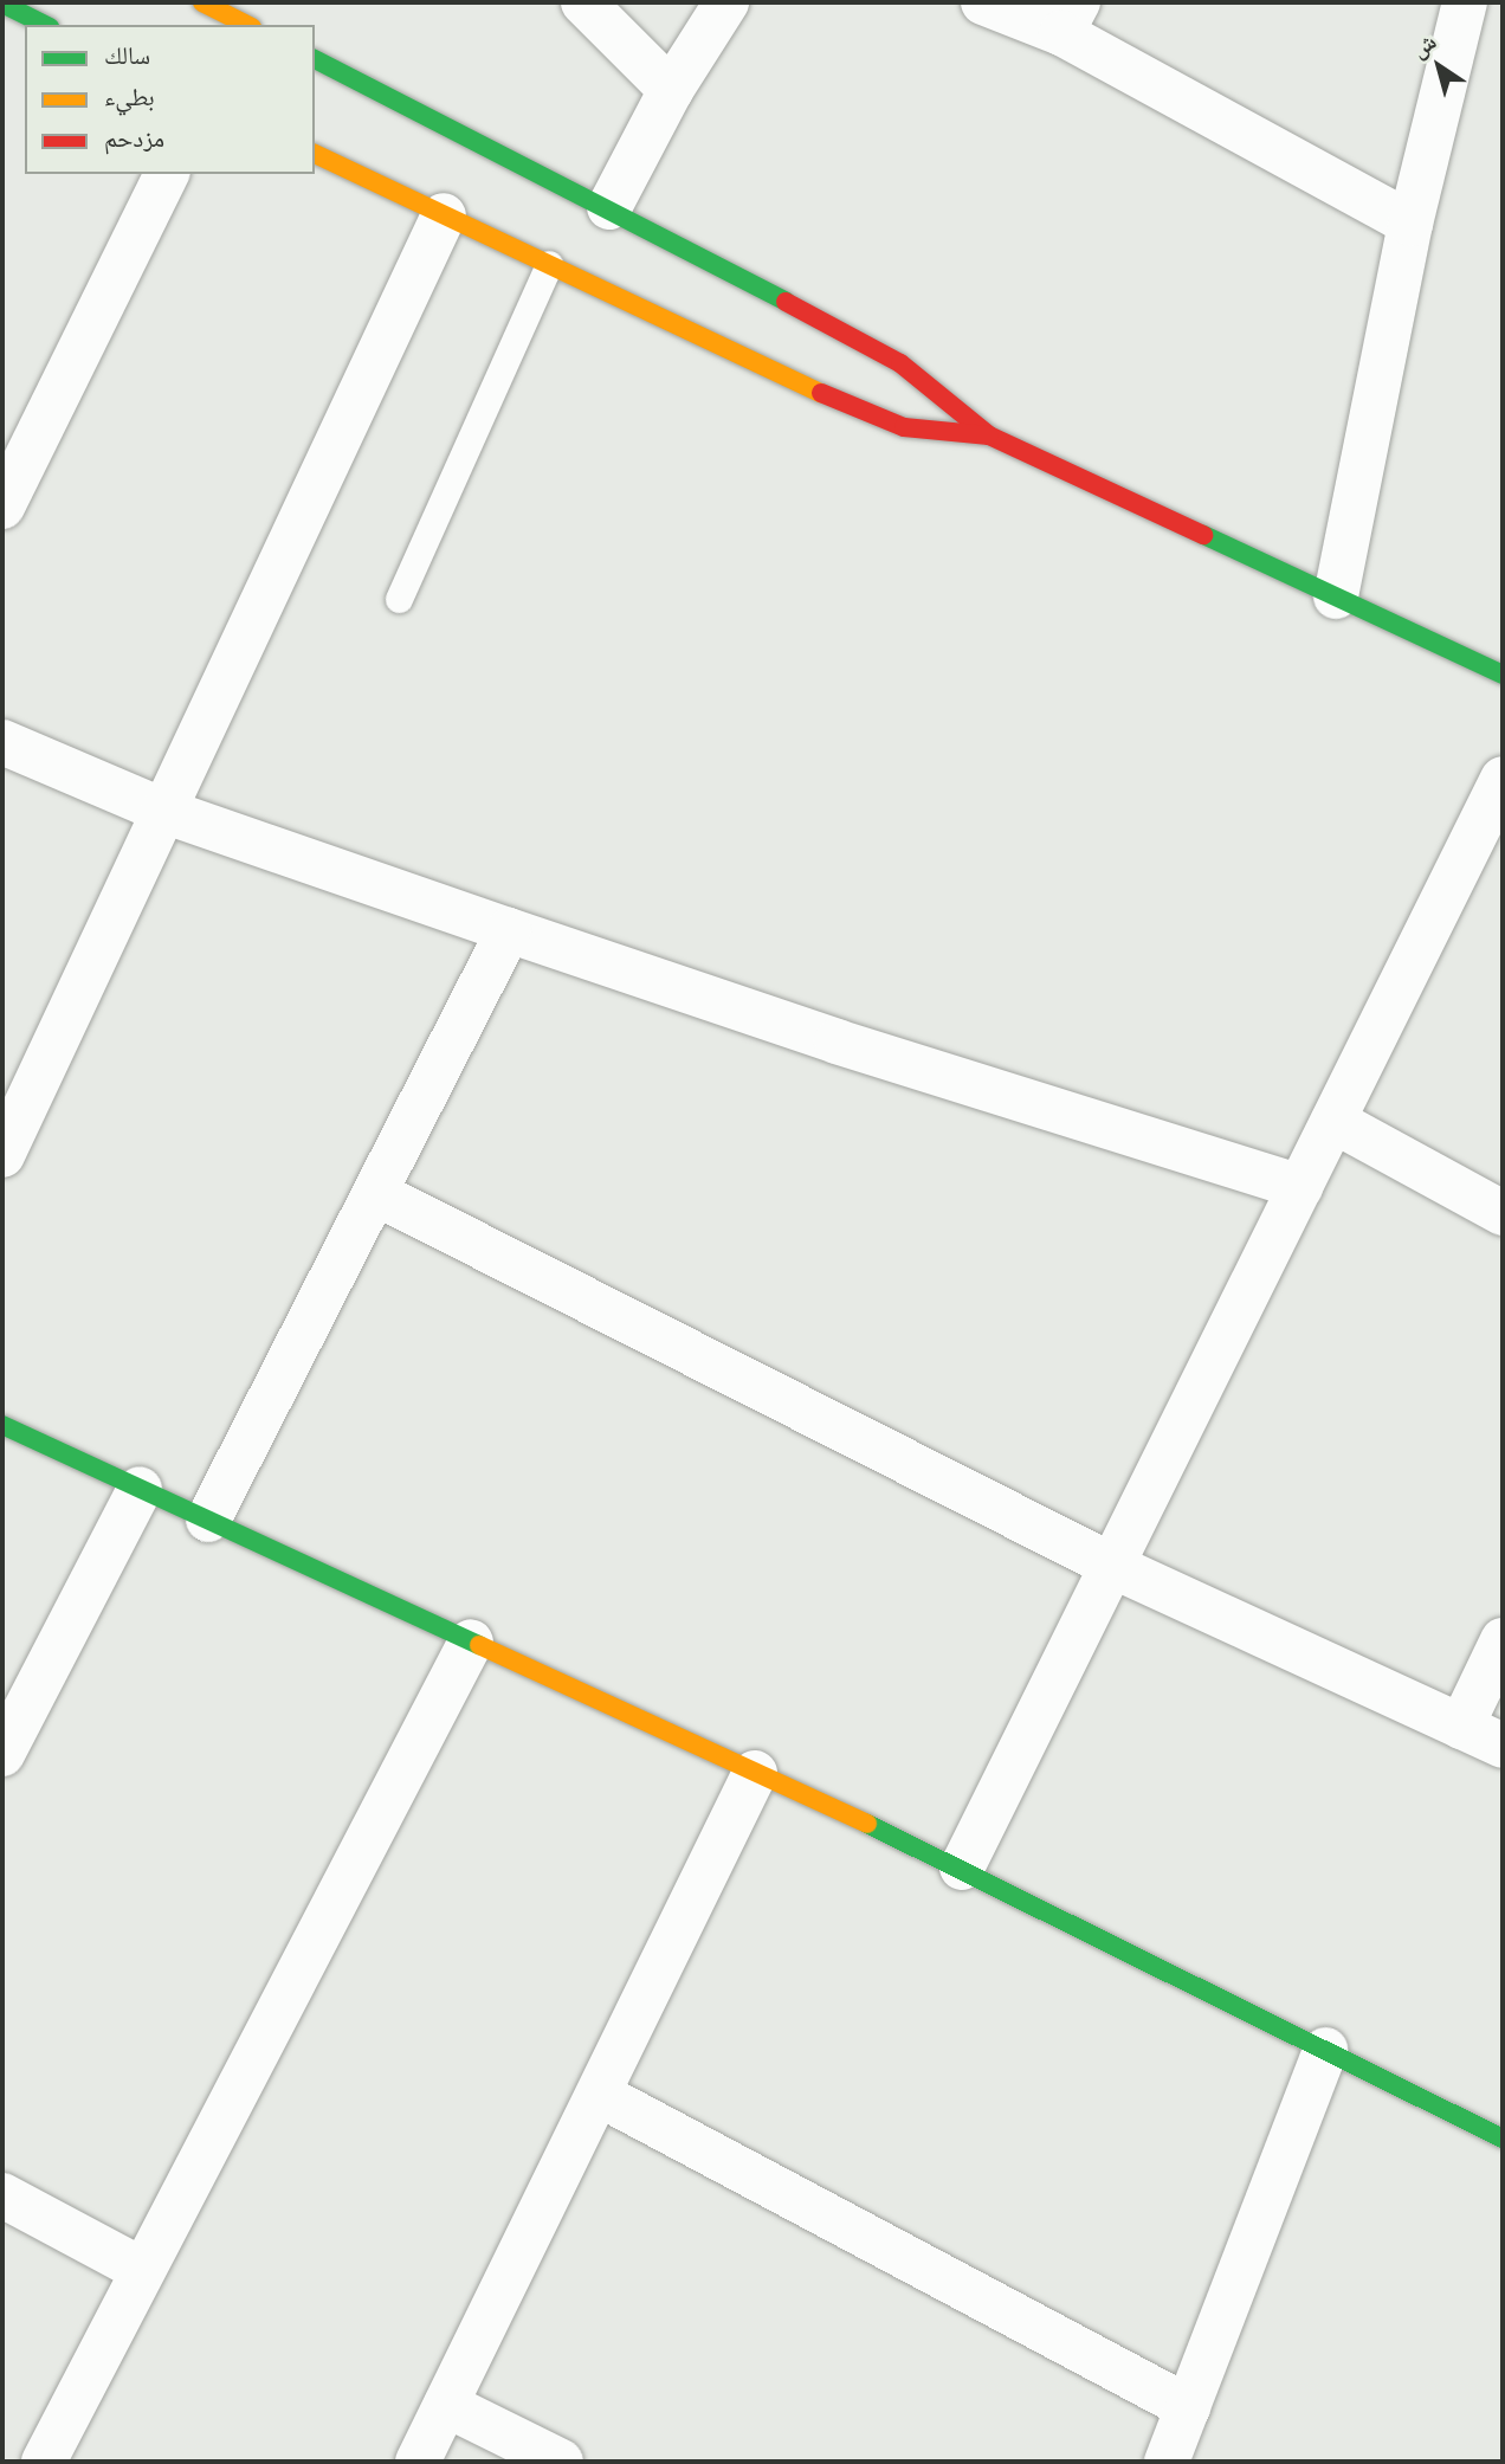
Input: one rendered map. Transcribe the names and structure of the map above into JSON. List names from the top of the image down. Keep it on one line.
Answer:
{"legend":["سالك","بطيء","مزدحم"],"north":"top left"}
